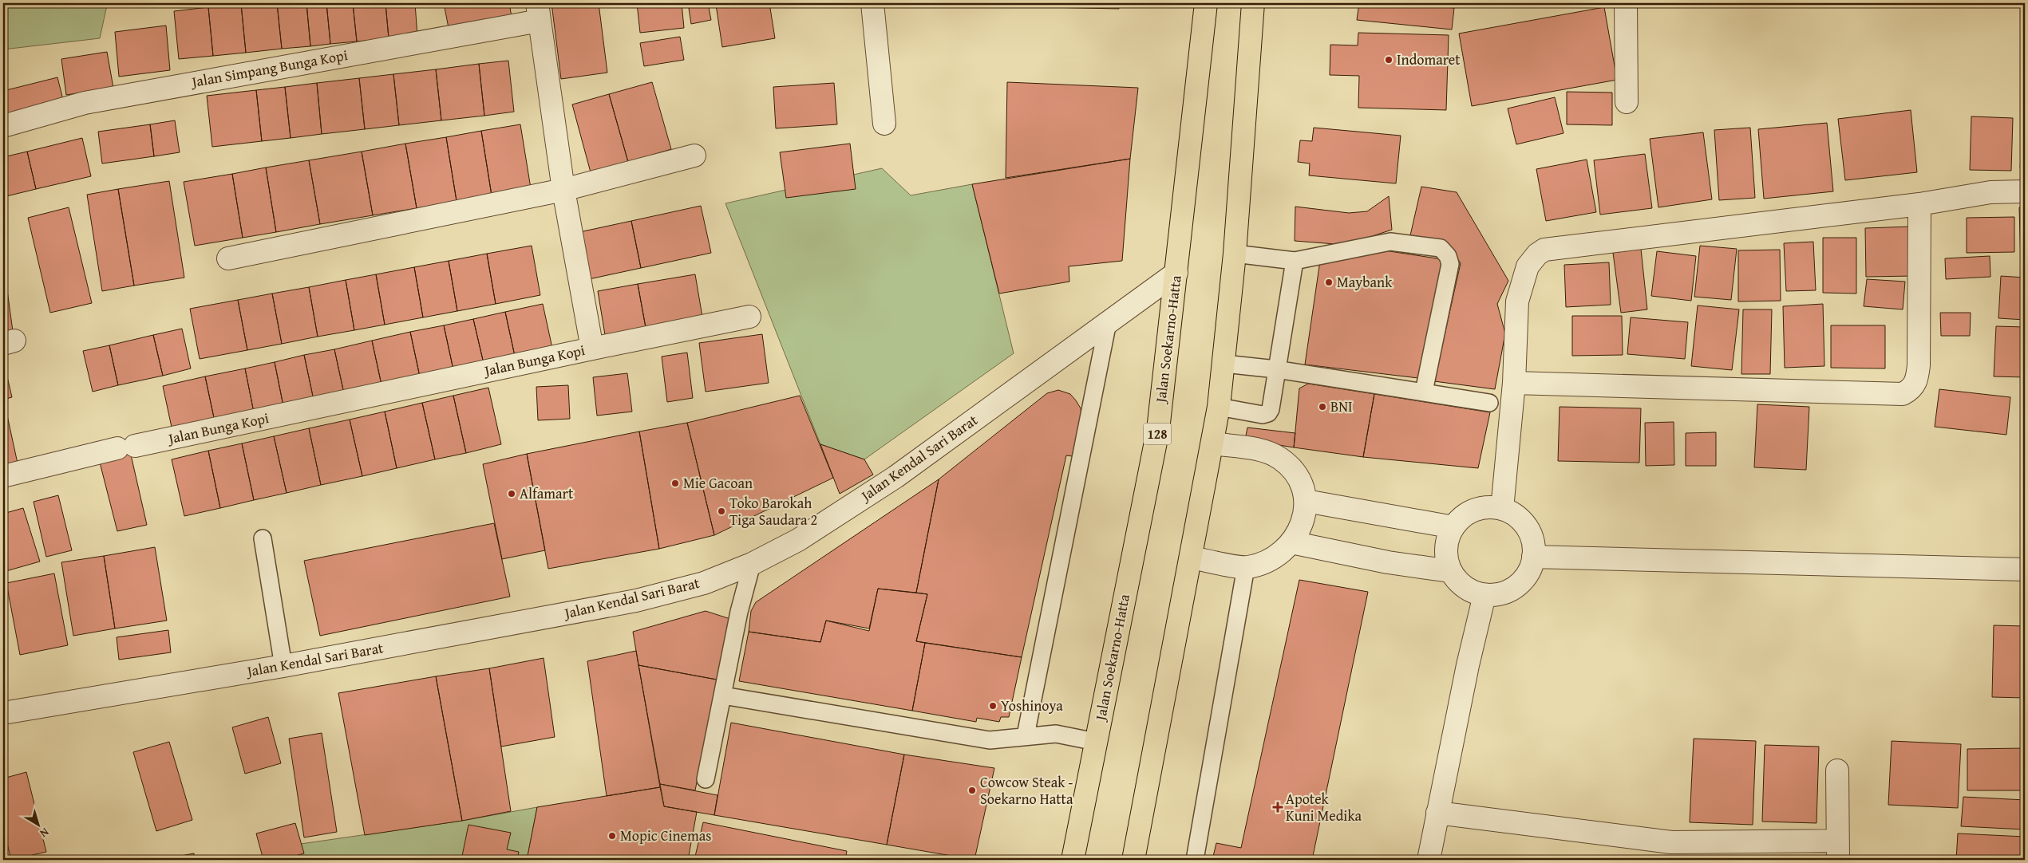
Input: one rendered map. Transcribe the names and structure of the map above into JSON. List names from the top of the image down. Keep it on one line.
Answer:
{"streets":{"main road":["Jalan Soekarno-Hatta","128"],"street":["Jalan Simpang Bunga Kopi","Jalan Bunga Kopi","Jalan Kendal Sari Barat"]},"crossings":[["Jalan Simpang Bunga Kopi","Jalan Bunga Kopi"],["Jalan Soekarno-Hatta","Jalan Kendal Sari Barat"]],"places":{"other":["Indomaret","Maybank","BNI","Mie Gacoan","Alfamart","Toko Barokah Tiga Saudara 2","Yoshinoya","Cowcow Steak - Soekarno Hatta","Mopic Cinemas"],"health":["Apotek Kuni Medika"]},"north":"bottom right"}
